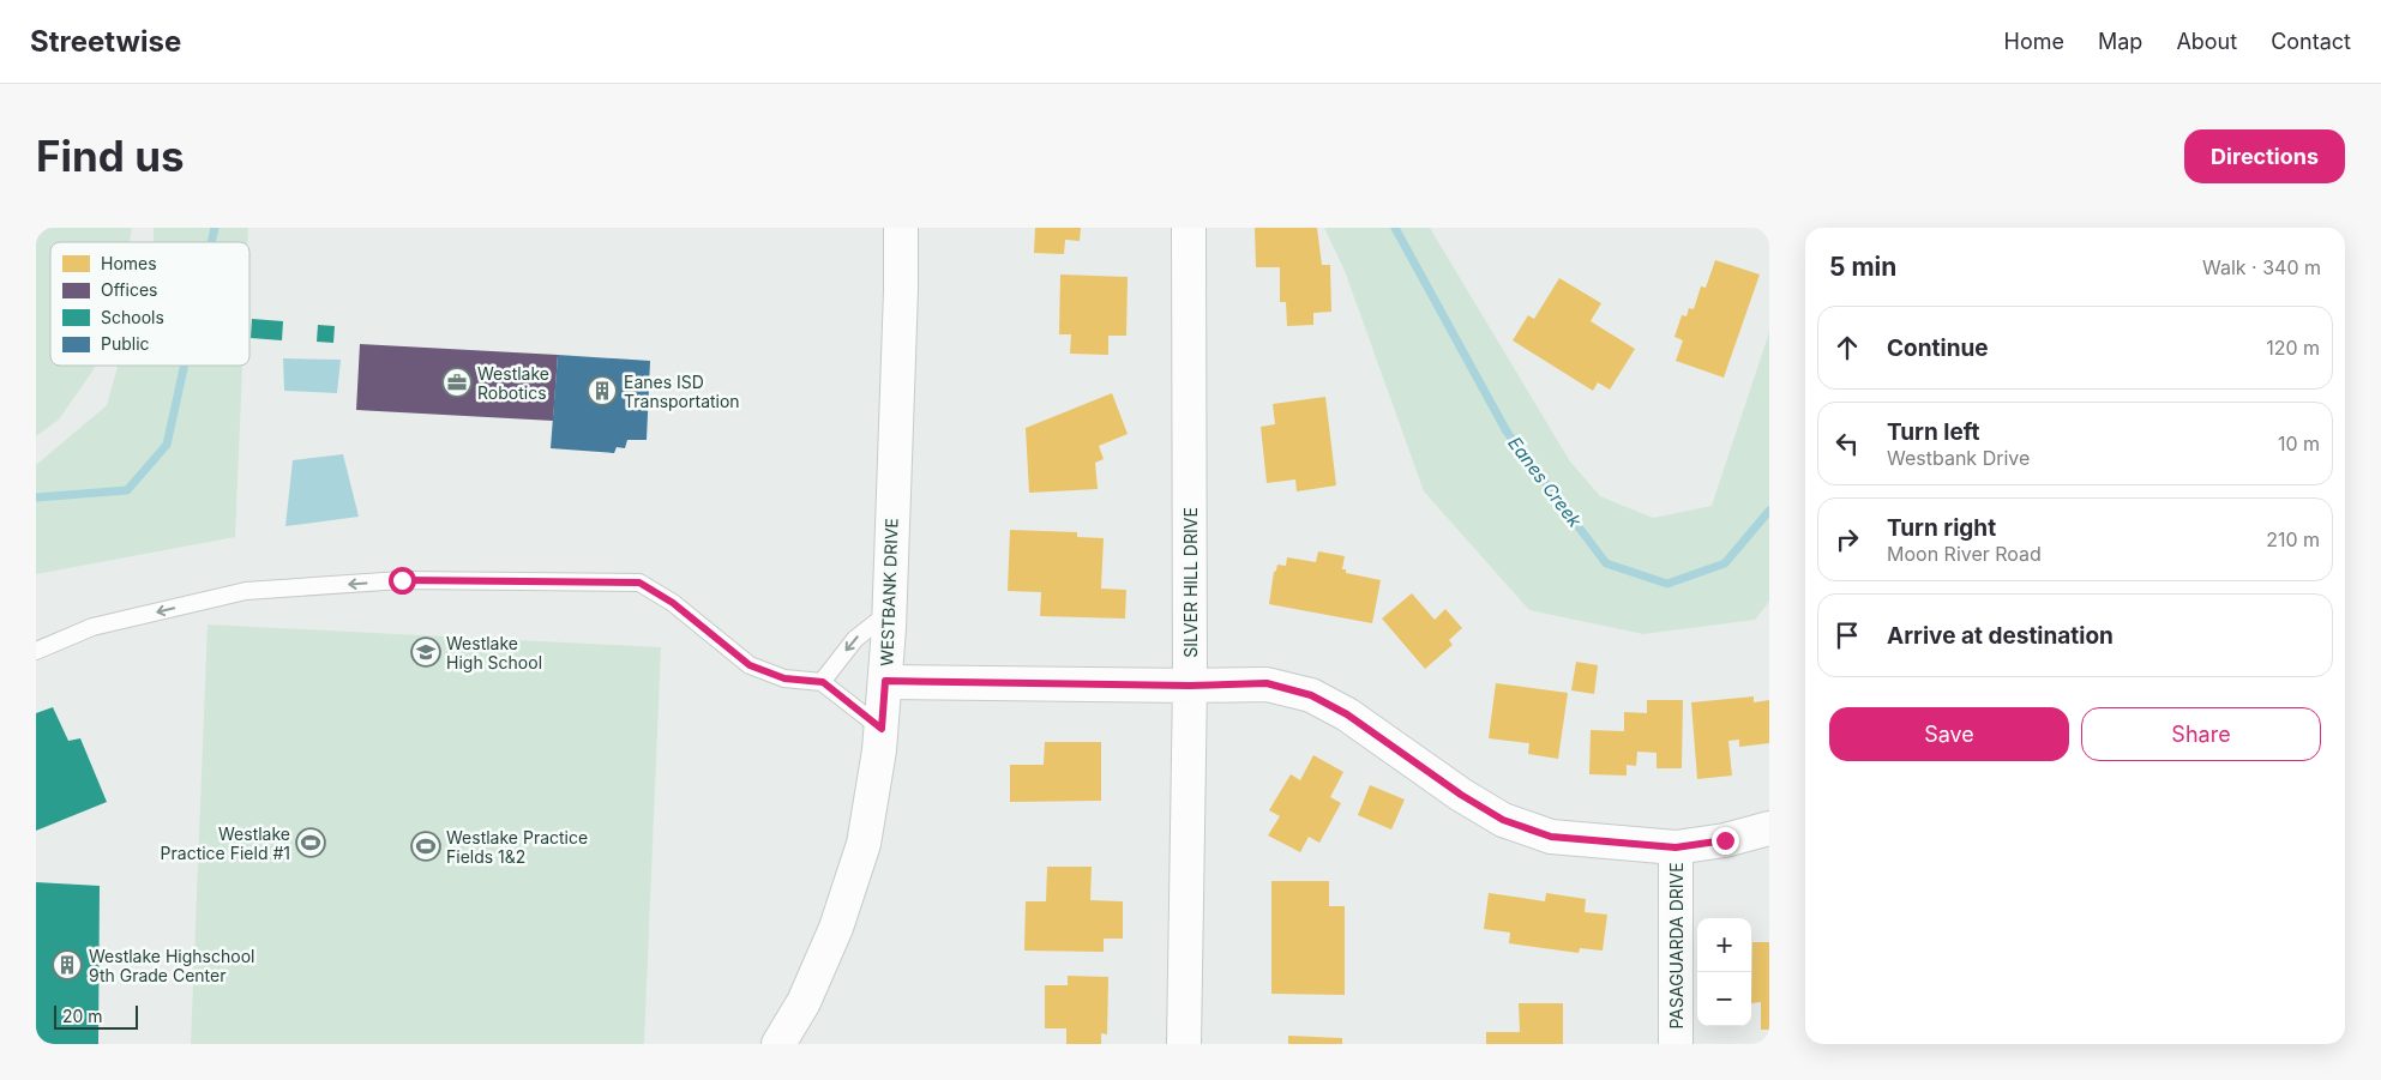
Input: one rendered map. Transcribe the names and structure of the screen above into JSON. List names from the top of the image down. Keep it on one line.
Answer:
{"streets":{"street":["SILVER HILL DRIVE","WESTBANK DRIVE","PASAGUARDA DRIVE"]},"water":["Eanes Creek"],"places":{"office":["Westlake Robotics"],"building":["Eanes ISD Transportation","Westlake Highschool 9th Grade Center"],"school or university":["Westlake High School"],"sports":["Westlake Practice Field #1","Westlake Practice Fields 1&2"]},"legend":["Homes","Offices","Schools","Public"],"scale_bar":"20 m","page":{"header":"Streetwise","nav":["Home","Map","About","Contact"],"buttons":["Directions",["Save","Share"]],"title":"Find us","heading":["5 min","Walk · 340 m"],"list":[["Continue","120 m"],["Turn left","Westbank Drive","10 m"],["Turn right","Moon River Road","210 m"],"Arrive at destination"],"map_buttons":["+","−"],"scale":"20 m"}}
